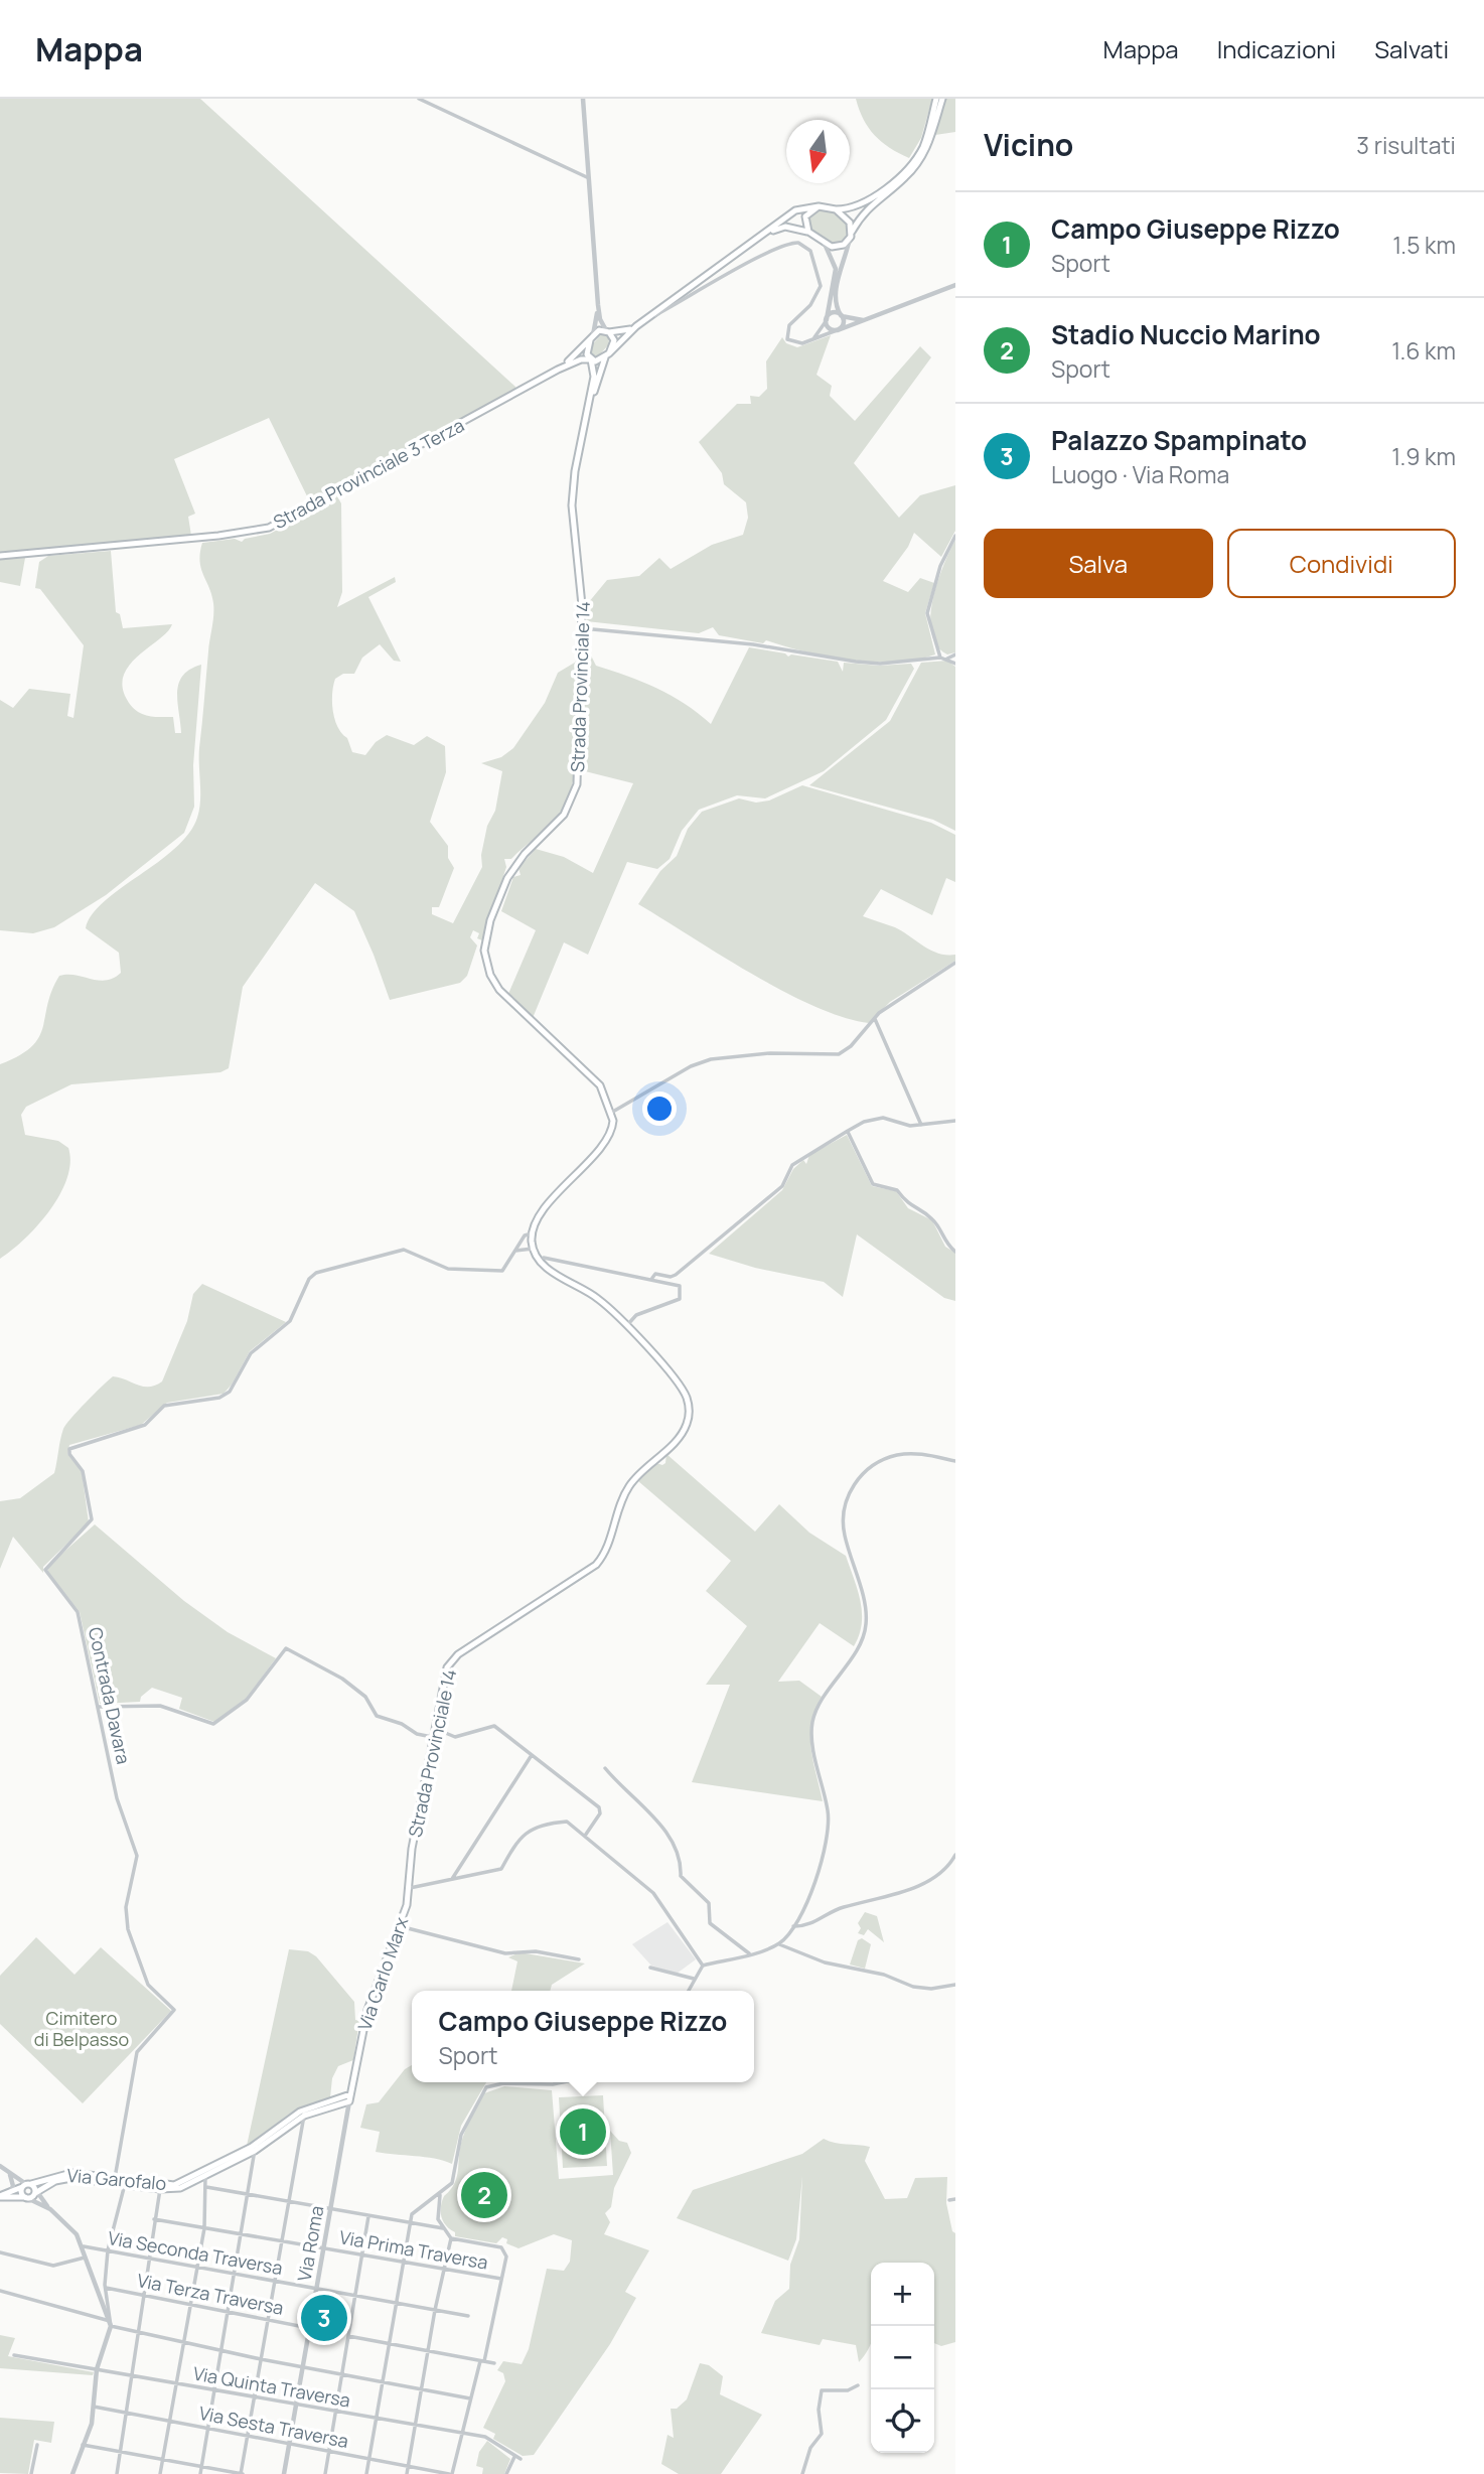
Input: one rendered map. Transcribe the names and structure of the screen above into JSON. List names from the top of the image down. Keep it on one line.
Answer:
{"streets":{"main road":["Strada Provinciale 3 Terza","Strada Provinciale 14","Via Carlo Marx","Via Garofalo"],"street":["Contrada Davara","Via Roma","Via Prima Traversa","Via Seconda Traversa","Via Terza Traversa","Via Quinta Traversa","Via Sesta Traversa"]},"crossings":[["Strada Provinciale 14","Via Carlo Marx"],["Contrada Davara","Via Garofalo"],["Via Carlo Marx","Via Garofalo"],["Via Carlo Marx","Via Roma"],["Via Garofalo","Via Roma"],["Via Roma","Via Prima Traversa"],["Via Roma","Via Seconda Traversa"],["Via Roma","Via Terza Traversa"],["Via Roma","Via Quinta Traversa"],["Via Roma","Via Sesta Traversa"]],"parks":["Cimitero di Belpasso"],"north":"bottom","page":{"header":"Mappa","nav":["Mappa","Indicazioni","Salvati"],"heading":["Vicino","3 risultati"],"list":[{"mark":"1","name":"Campo Giuseppe Rizzo","note":"Sport","value":"1.5 km"},{"mark":"2","name":"Stadio Nuccio Marino","note":"Sport","value":"1.6 km"},{"mark":"3","name":"Palazzo Spampinato","note":"Luogo · Via Roma","value":"1.9 km"}],"buttons":["Salva","Condividi"],"popup":["Campo Giuseppe Rizzo","Sport"],"pins":["1","2","3"],"map_buttons":["+","−"]}}
